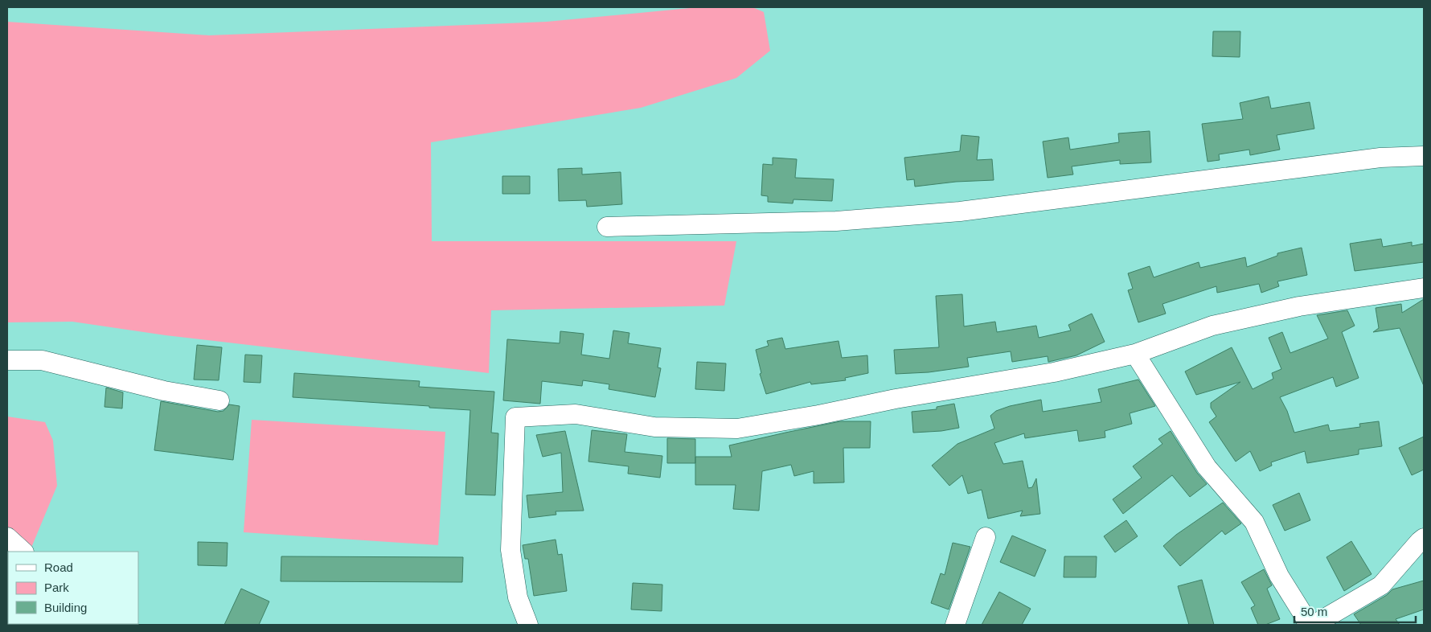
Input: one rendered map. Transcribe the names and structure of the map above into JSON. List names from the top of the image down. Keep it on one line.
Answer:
{"legend":["Road","Park","Building"],"scale_bar":"50 m"}
